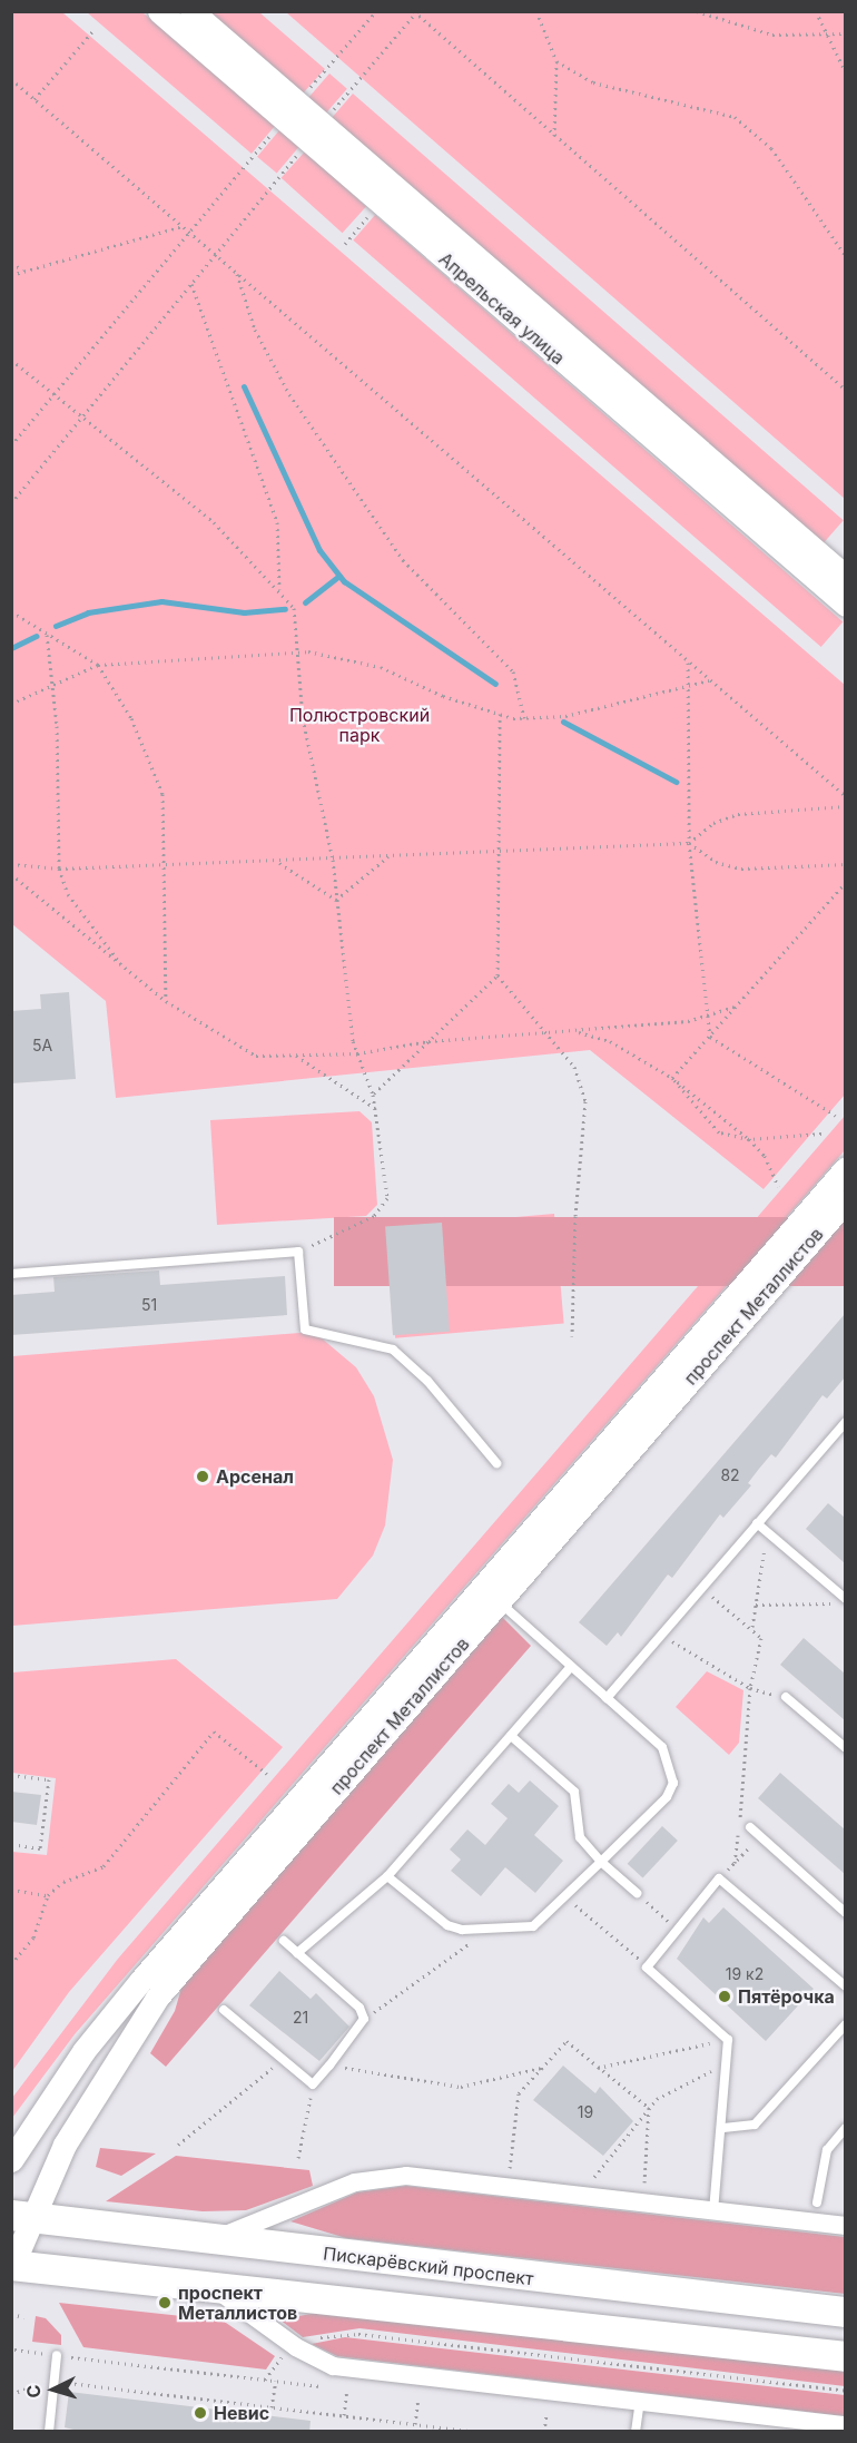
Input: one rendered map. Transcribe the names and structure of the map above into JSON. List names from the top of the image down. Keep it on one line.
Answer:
{"streets":{"main road":["Пискарёвский проспект"],"street":["Апрельская улица","проспект Металлистов"]},"crossings":[["проспект Металлистов","Пискарёвский проспект"]],"parks":["Полюстровский парк"],"places":["Арсенал","Пятёрочка","проспект Металлистов","Невис"],"house_numbers":["5А","51","82","19 к2","21","19"],"north":"left"}
